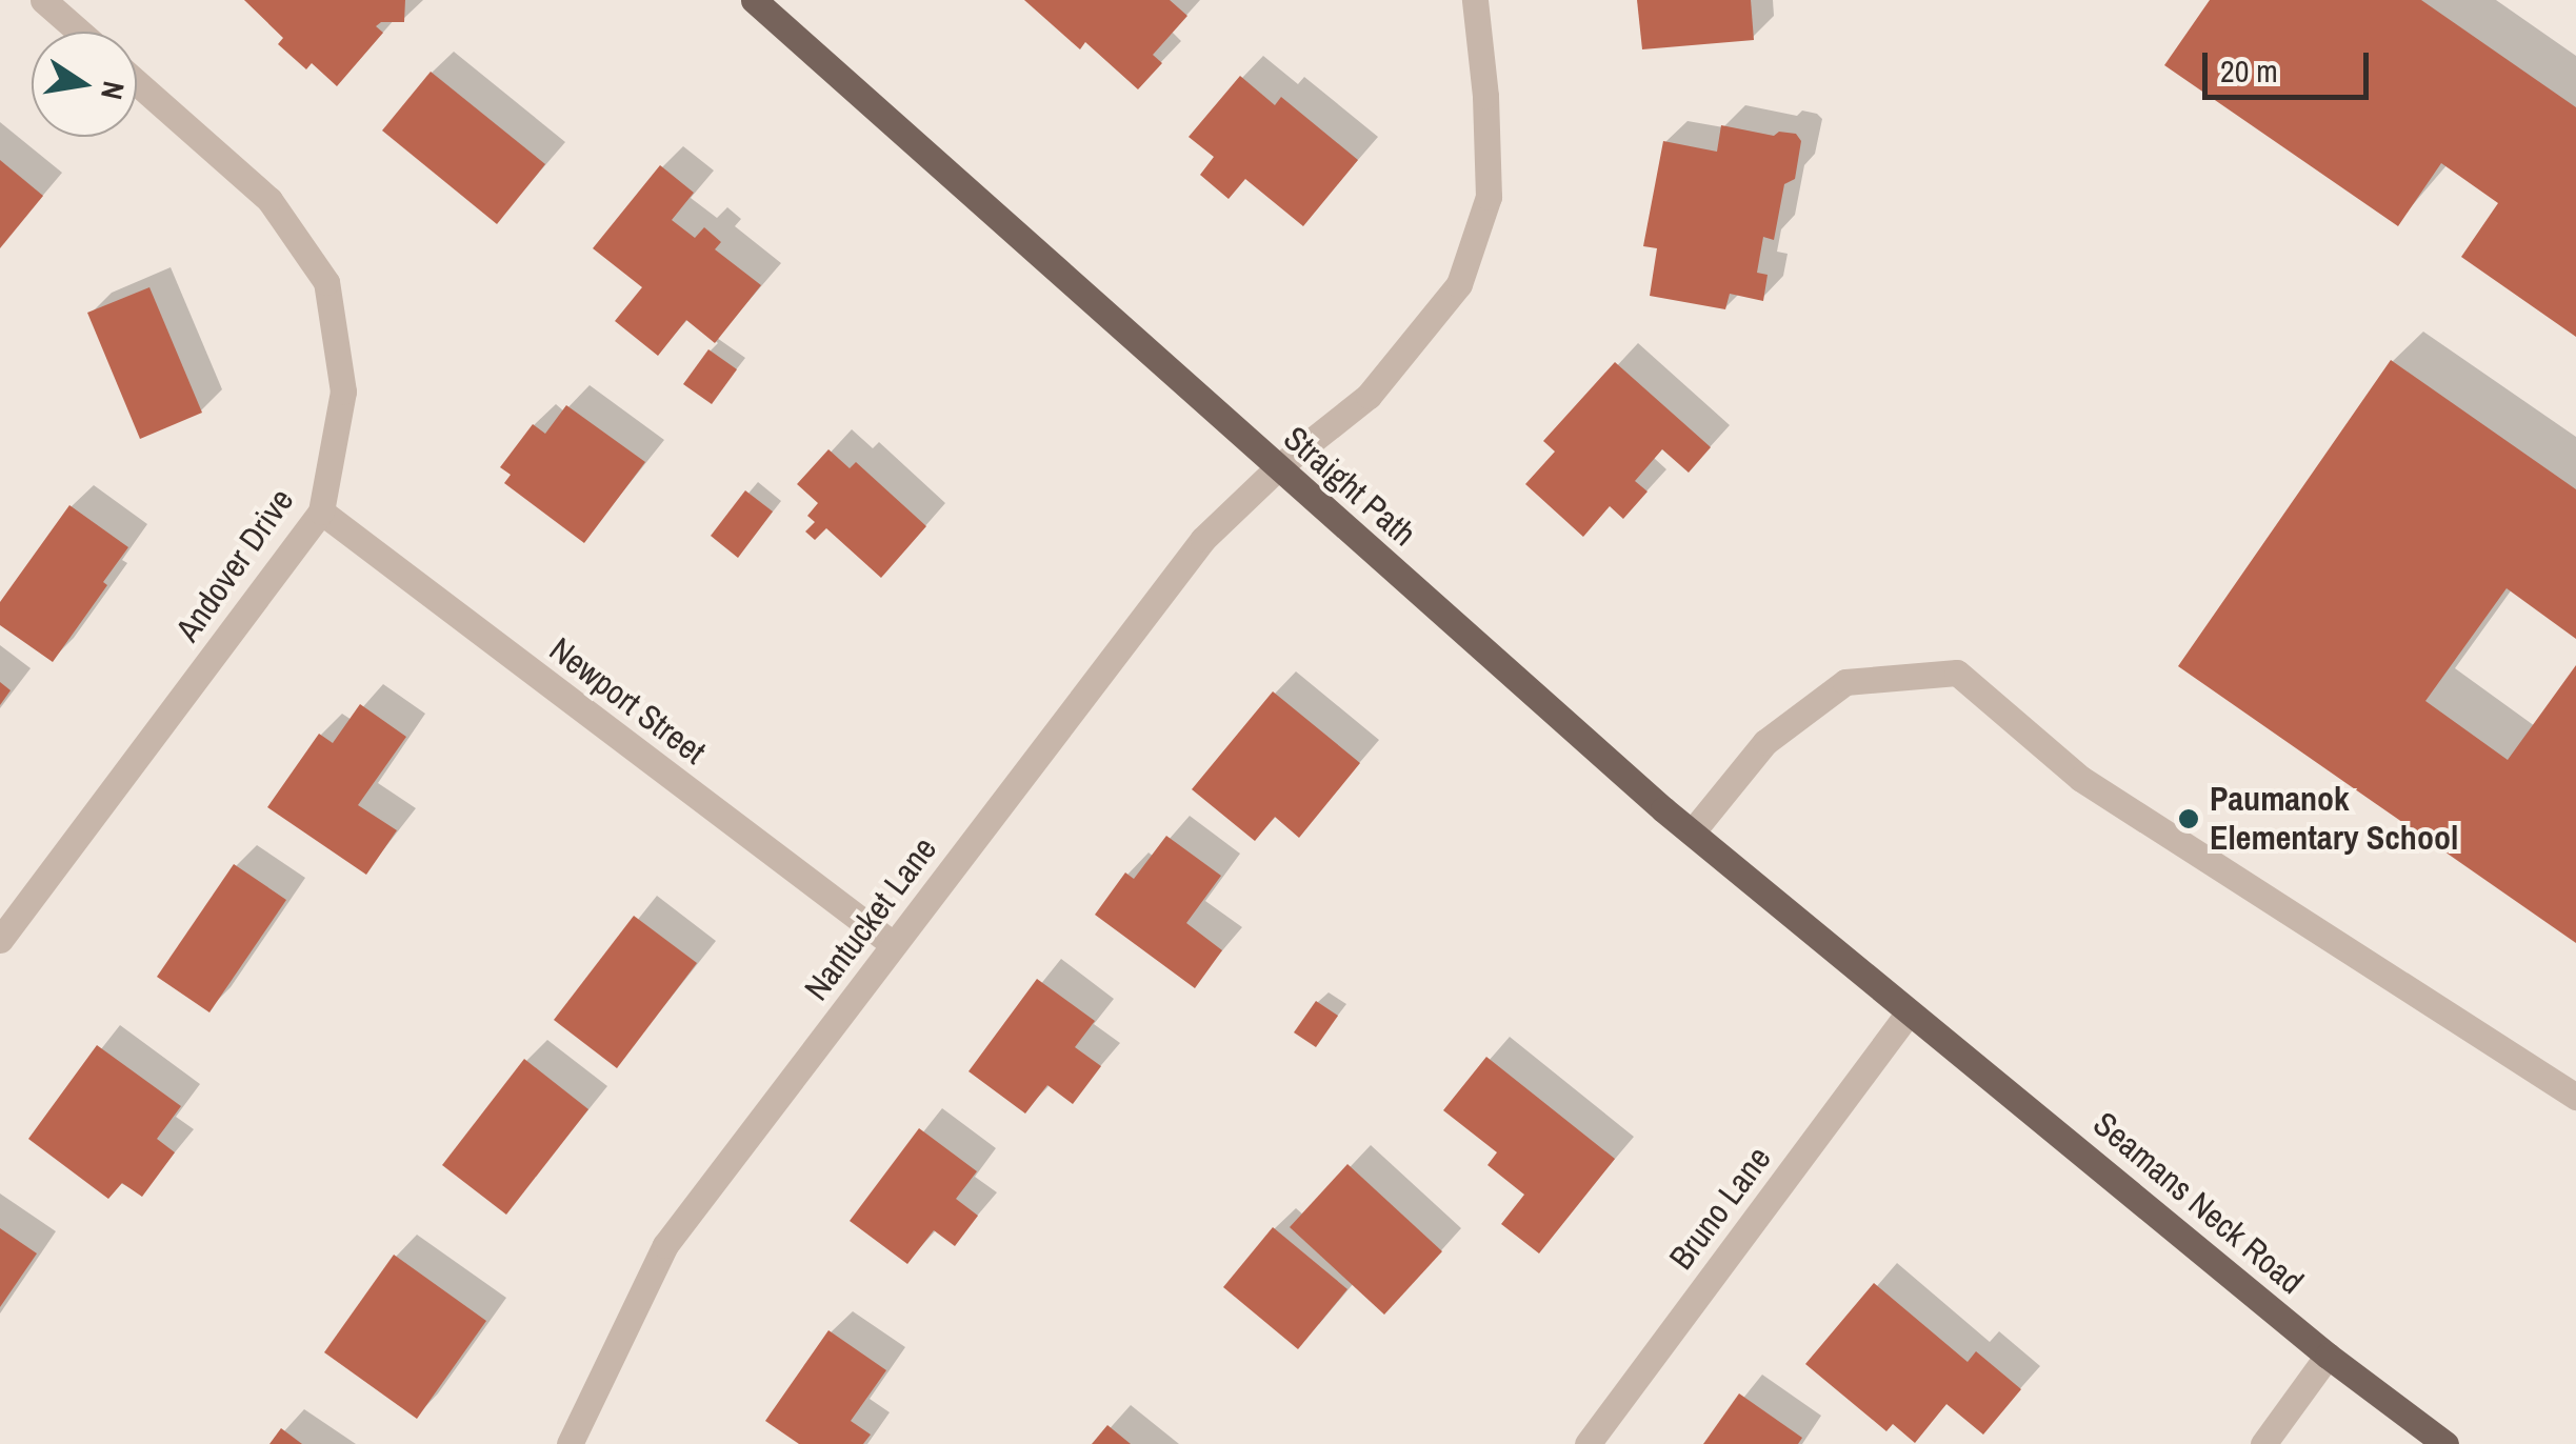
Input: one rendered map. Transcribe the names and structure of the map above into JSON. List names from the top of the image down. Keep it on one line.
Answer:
{"streets":{"main road":["Straight Path","Seamans Neck Road"],"street":["Andover Drive","Newport Street","Nantucket Lane","Bruno Lane"]},"crossings":[["Straight Path","Nantucket Lane"],["Straight Path","Seamans Neck Road"],["Straight Path","Bruno Lane"],["Andover Drive","Newport Street"],["Newport Street","Nantucket Lane"],["Seamans Neck Road","Bruno Lane"]],"places":["Paumanok Elementary School"],"scale_bar":"20 m","north":"right"}
